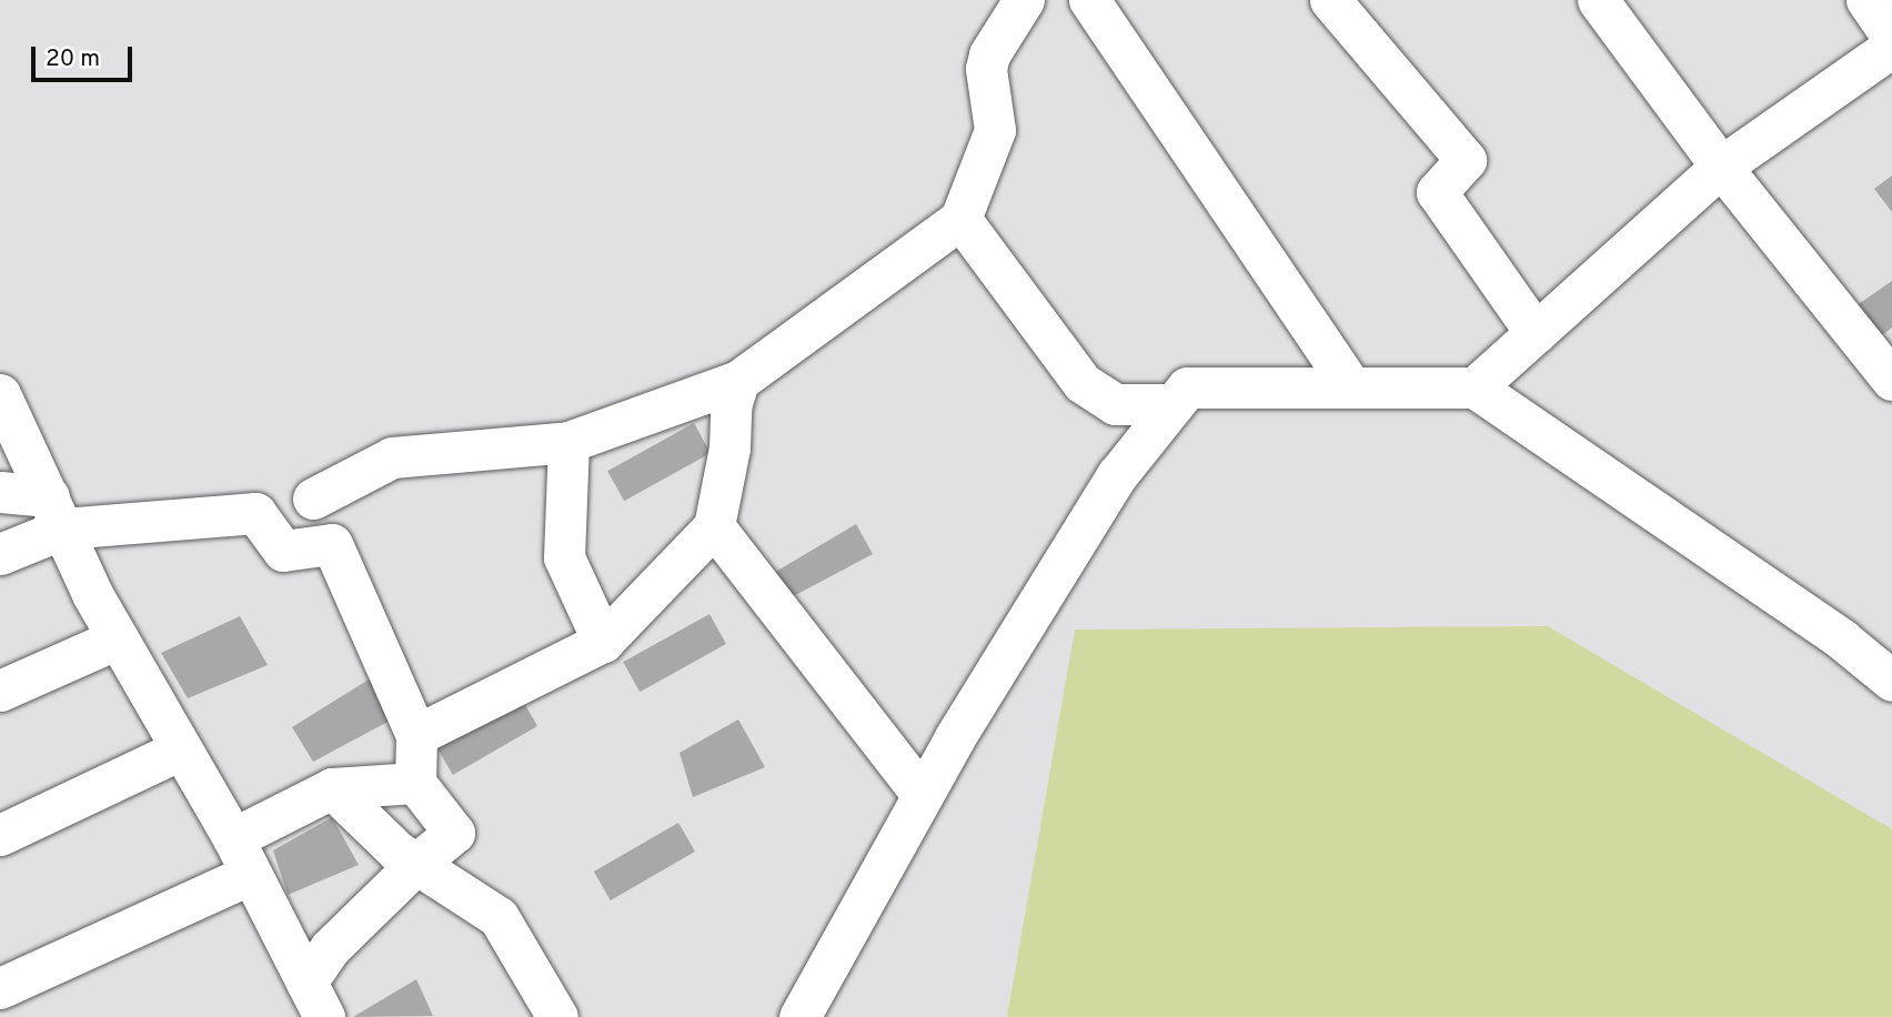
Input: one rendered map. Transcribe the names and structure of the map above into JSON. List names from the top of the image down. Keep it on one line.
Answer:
{"scale_bar":"20 m"}
